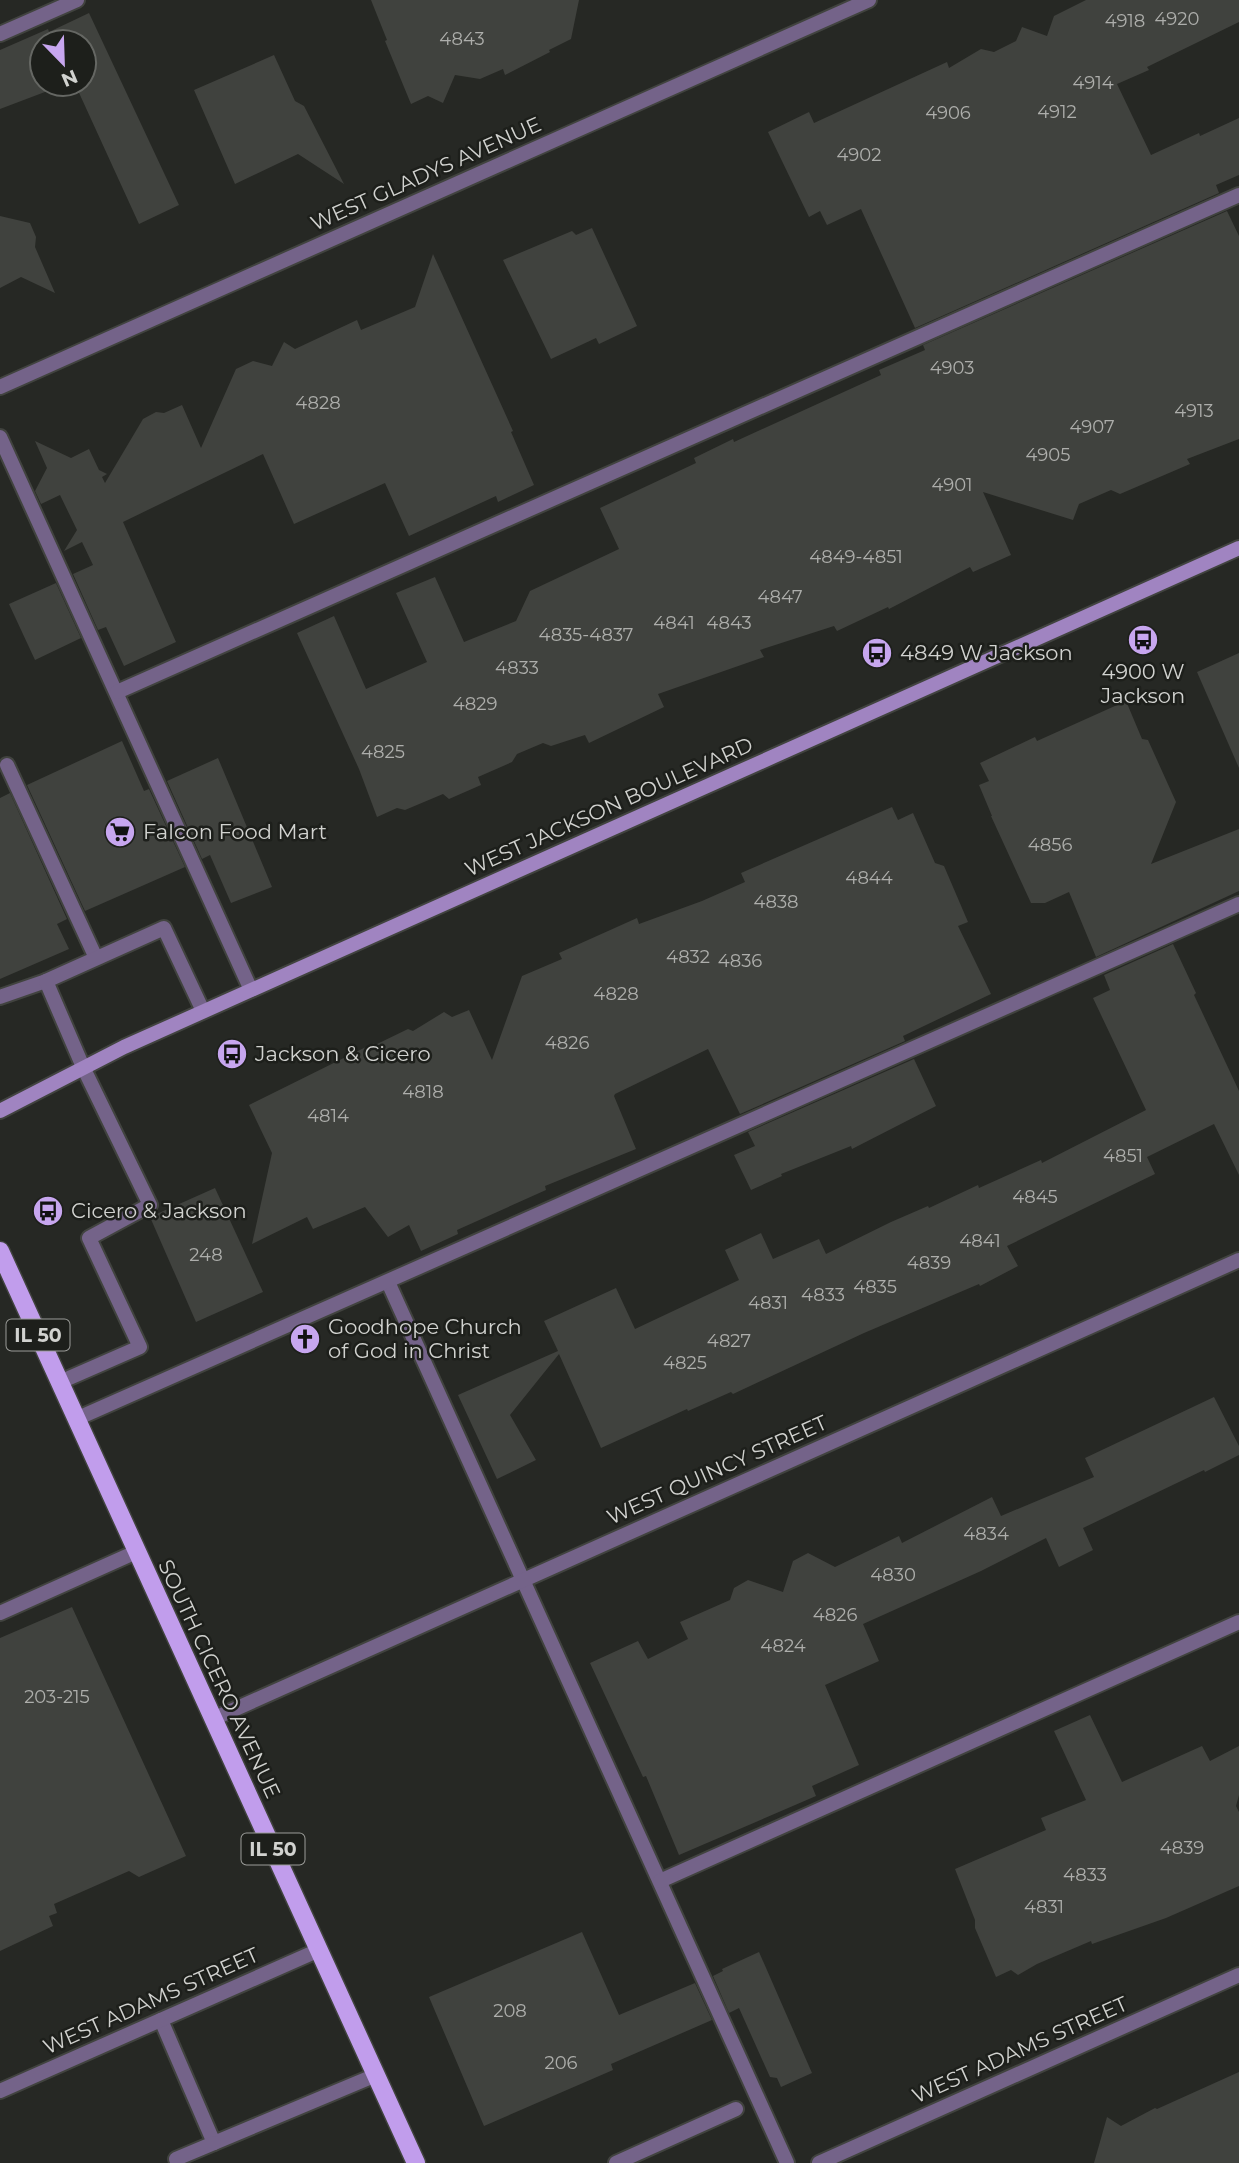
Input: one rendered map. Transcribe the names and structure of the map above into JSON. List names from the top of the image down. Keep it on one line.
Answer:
{"streets":{"main road":["IL 50","SOUTH CICERO AVENUE"],"street":["WEST GLADYS AVENUE","WEST JACKSON BOULEVARD","WEST QUINCY STREET","WEST ADAMS STREET"]},"crossings":[["WEST QUINCY STREET","SOUTH CICERO AVENUE"],["SOUTH CICERO AVENUE","WEST ADAMS STREET"]],"places":{"bus stop":["4900 W Jackson","4849 W Jackson","Jackson & Cicero","Cicero & Jackson"],"supermarket":["Falcon Food Mart"],"church":["Goodhope Church of God in Christ"]},"house_numbers":["4920","4918","4843","4914","4912","4906","4902","4903","4828","4913","4907","4905","4901","4849-4851","4847","4841","4843","4835-4837","4833","4829","4825","4856","4844","4838","4832","4836","4828","4826","4818","4814","4851","4845","4841","248","4839","4835","4833","4831","4827","4825","4834","4830","4826","4824","203-215","4839","4833","4831","208","206"],"north":"bottom right"}
